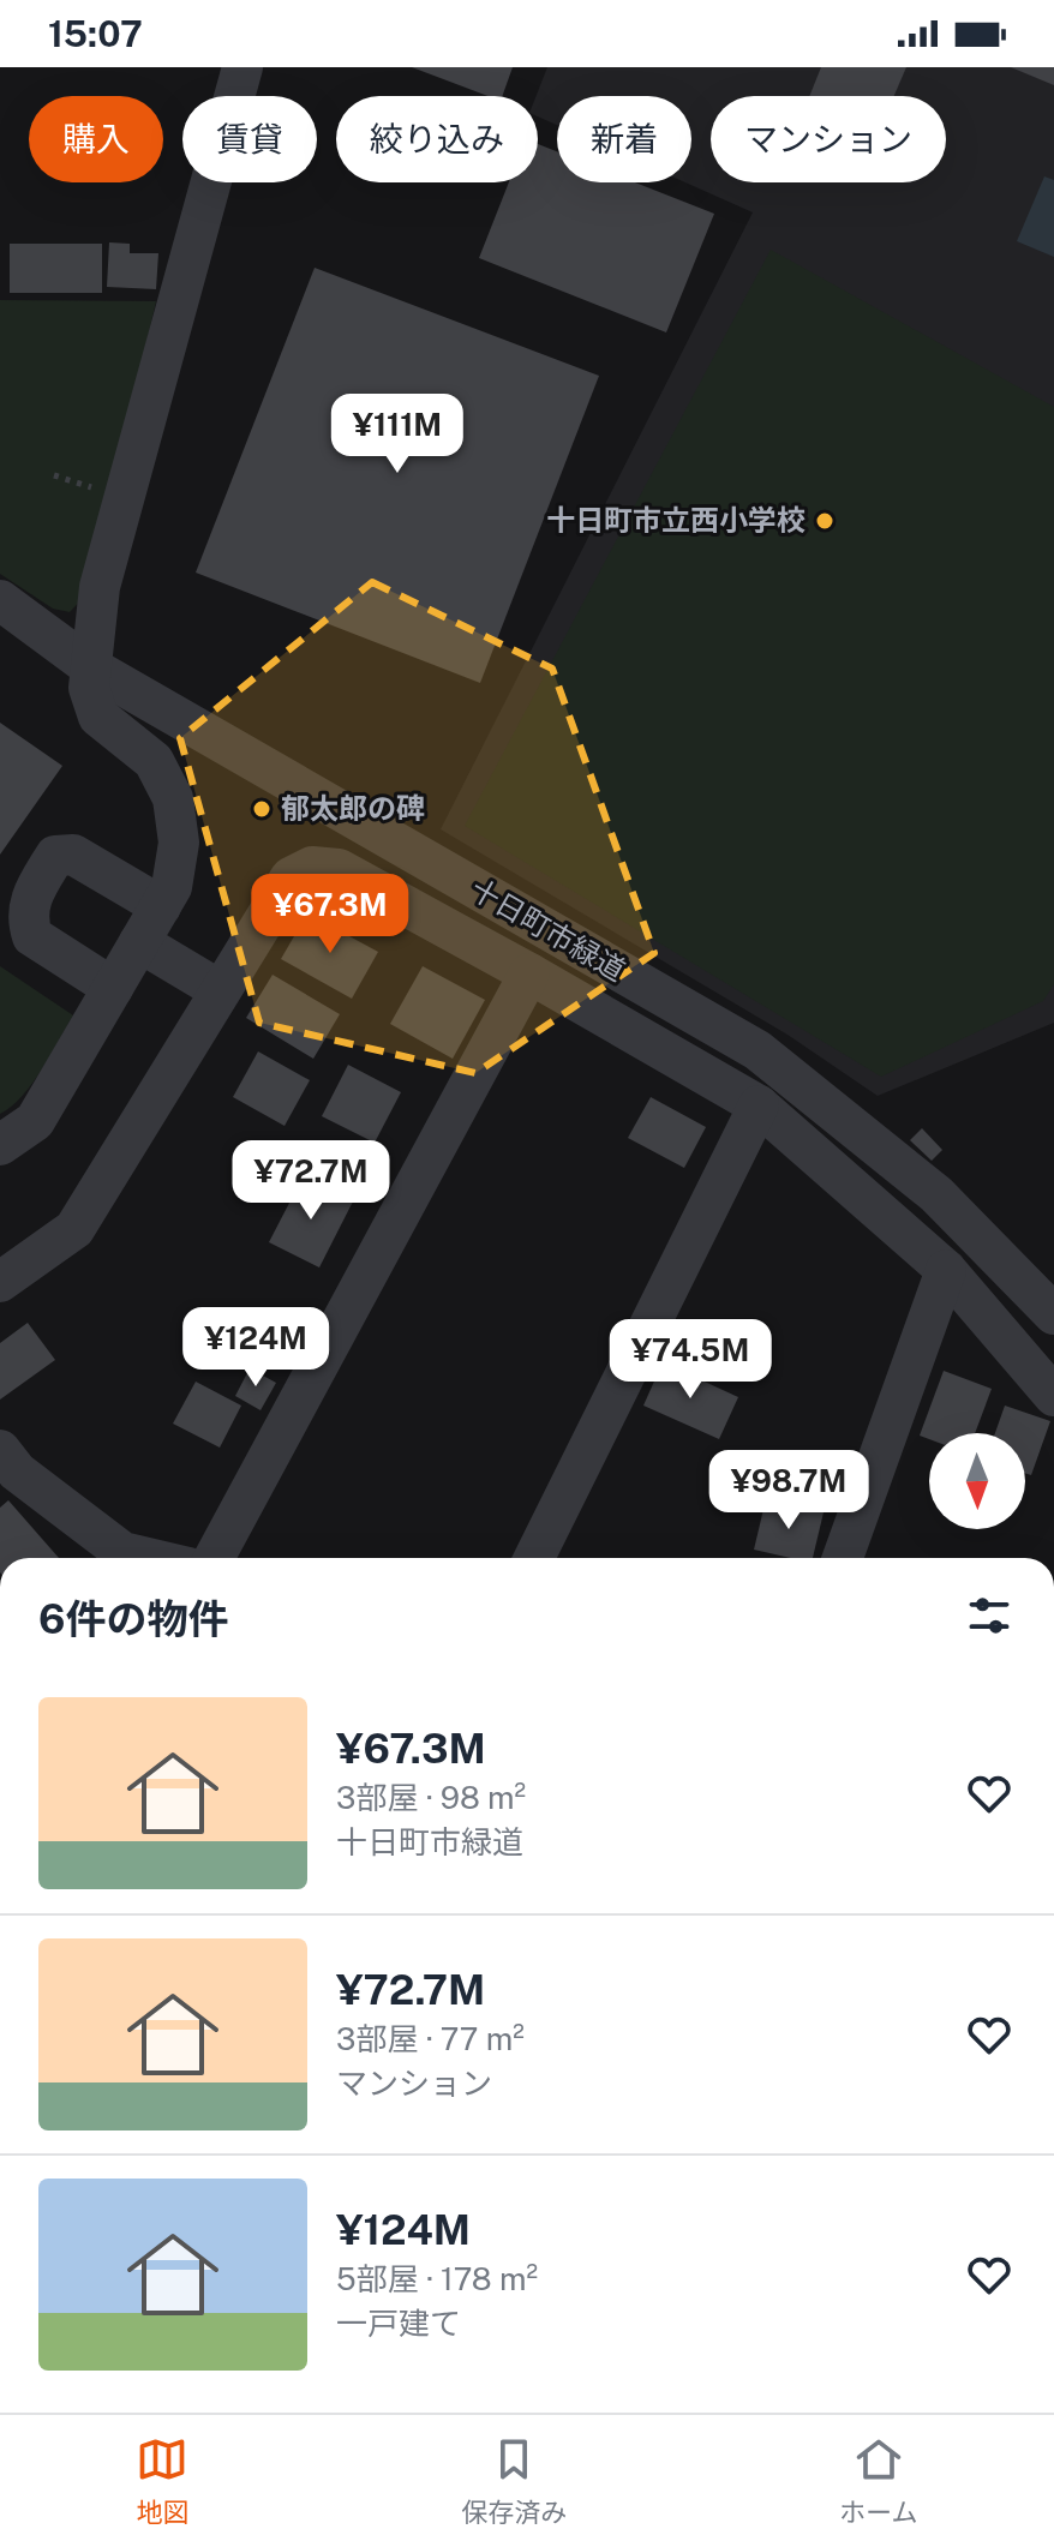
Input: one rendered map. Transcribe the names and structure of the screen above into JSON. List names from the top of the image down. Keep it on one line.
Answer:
{"streets":{"street":["十日町市緑道"]},"places":["十日町市立西小学校","郁太郎の碑"],"north":"bottom","page":{"status":"15:07","chip":["購入","賃貸","絞り込み","新着","マンション"],"price":["¥111M","¥67.3M","¥72.7M","¥124M","¥74.5M","¥98.7M"],"heading":"6件の物件","list":[{"name":"¥67.3M","note":"3部屋 · 98 m² · 十日町市緑道"},{"name":"¥72.7M","note":"3部屋 · 77 m² · マンション"},{"name":"¥124M","note":"5部屋 · 178 m² · 一戸建て"}],"tabs":["地図","保存済み","ホーム"]}}
